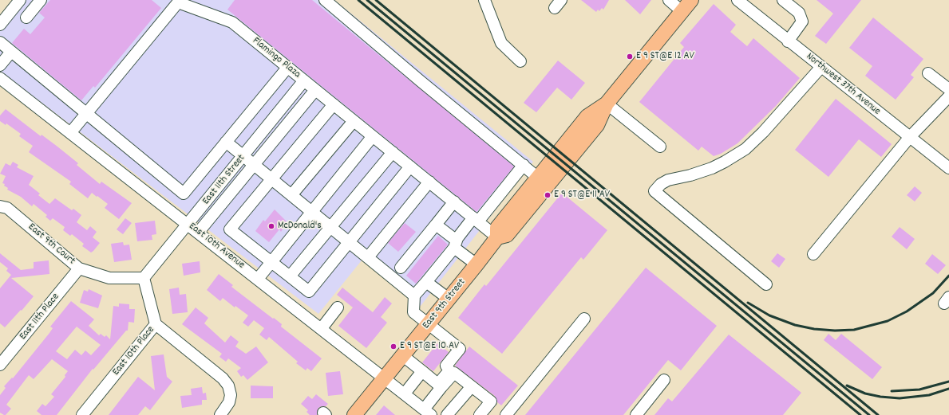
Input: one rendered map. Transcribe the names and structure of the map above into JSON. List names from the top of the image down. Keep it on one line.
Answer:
{"streets":{"main road":["East 9th Street"],"street":["Flamingo Plaza","Northwest 37th Avenue","East 11th Street","East 9th Court","East 10th Avenue","East 11th Place","East 10th Place"]},"crossings":[["Flamingo Plaza","East 11th Street"],["Flamingo Plaza","East 10th Avenue"],["Flamingo Plaza","East 9th Street"],["East 11th Street","East 9th Court"],["East 11th Street","East 10th Avenue"],["East 11th Street","East 10th Place"],["East 9th Court","East 11th Place"],["East 9th Court","East 10th Place"],["East 10th Avenue","East 9th Street"]],"places":["E 9 ST@E 12 AV","E 9 ST@E 11 AV","McDonald's","E 9 ST@E 10 AV"]}
